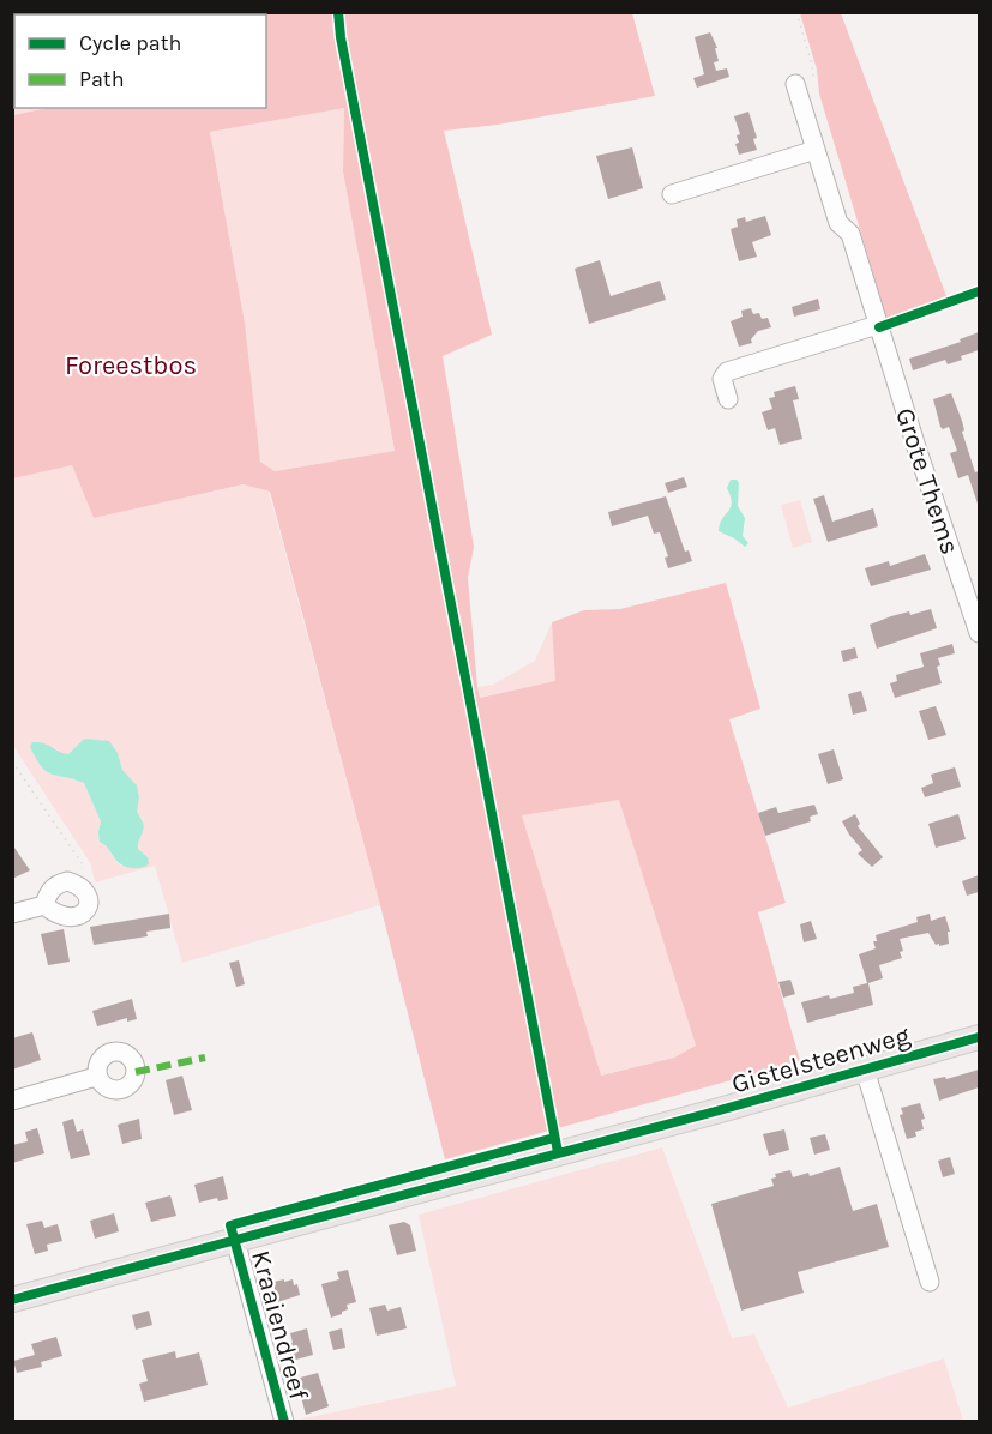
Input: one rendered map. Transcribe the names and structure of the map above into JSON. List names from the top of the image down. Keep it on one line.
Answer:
{"streets":{"main road":["Gistelsteenweg"],"street":["Grote Thems","Kraaiendreef"]},"crossings":[["Gistelsteenweg","Kraaiendreef"]],"parks":["Foreestbos"],"legend":["Cycle path","Path"]}
